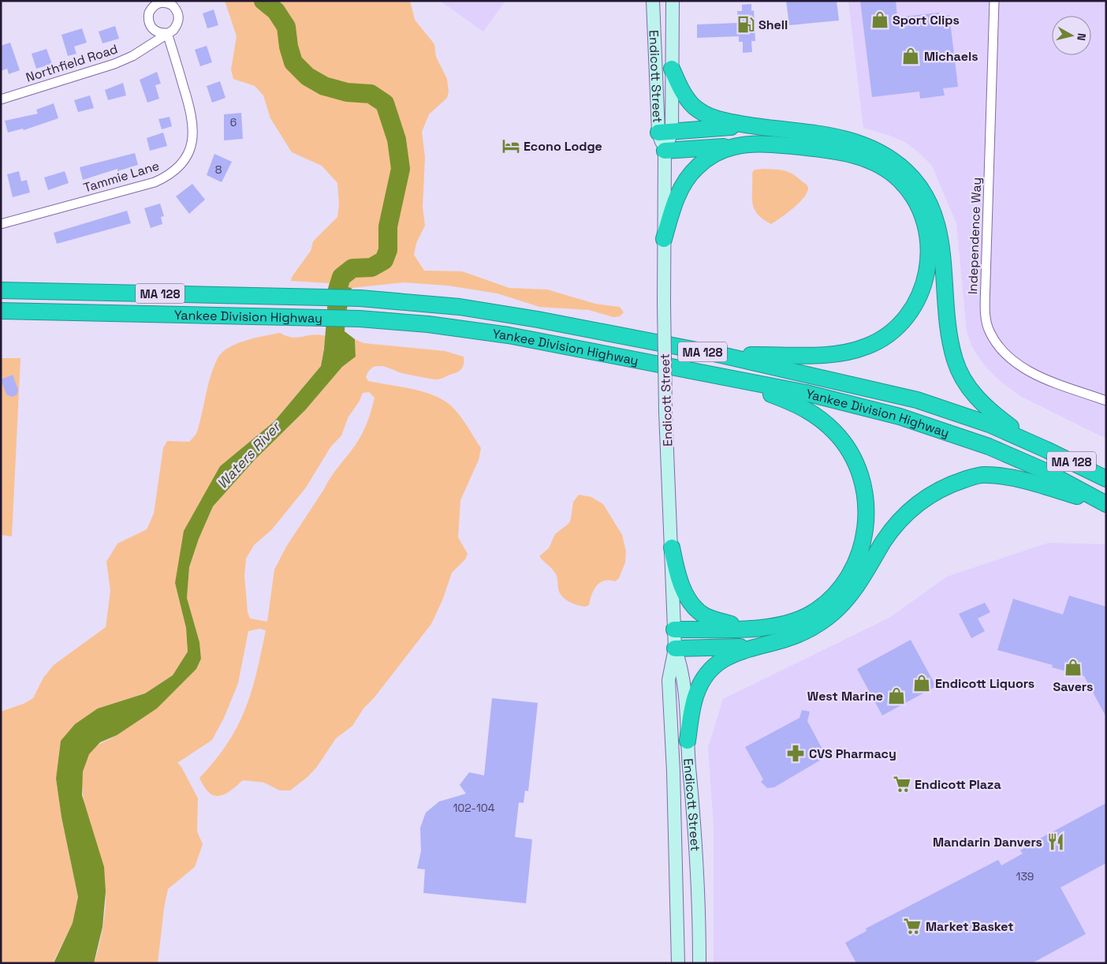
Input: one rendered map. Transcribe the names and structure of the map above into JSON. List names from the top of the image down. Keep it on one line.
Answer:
{"streets":{"highway":["MA 128","Yankee Division Highway"],"main road":["Endicott Street"],"street":["Northfield Road","Tammie Lane","Independence Way"]},"crossings":[["Northfield Road","Tammie Lane"]],"water":["Waters River"],"places":{"shop":["Sport Clips","Michaels","Savers","Endicott Liquors","West Marine"],"fuel station":["Shell"],"hotel":["Econo Lodge"],"pharmacy":["CVS Pharmacy"],"supermarket":["Endicott Plaza","Market Basket"],"restaurant":["Mandarin Danvers"]},"house_numbers":["6","8","102-104","139"],"north":"right"}
